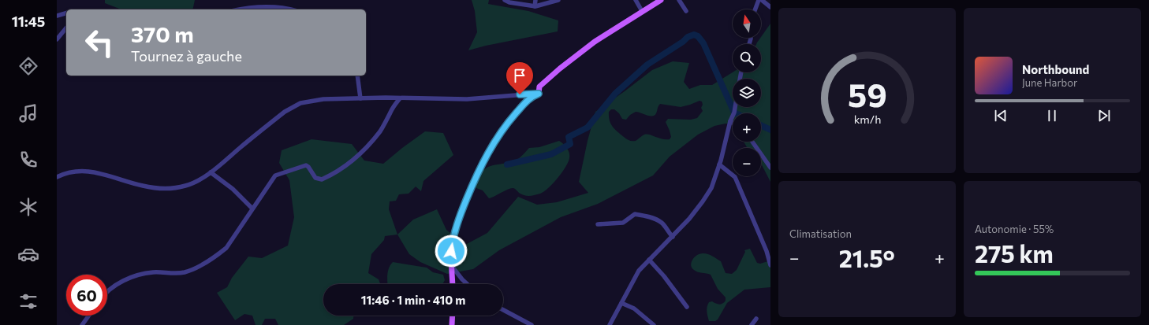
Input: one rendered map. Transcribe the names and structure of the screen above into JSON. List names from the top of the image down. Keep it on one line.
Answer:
{"north":"top","page":{"tabs":"11:45","map_buttons":["+","−"],"turn":["370 m","Tournez à gauche"],"song":["Northbound","June Harbor"],"tile":["Climatisation",["Autonomie · 55%","275 km"]],"heat":["−","21.5°","+"],"limit":"60","trip":"11:46 · 1 min · 410 m","gauge":["59","km/h"]}}
